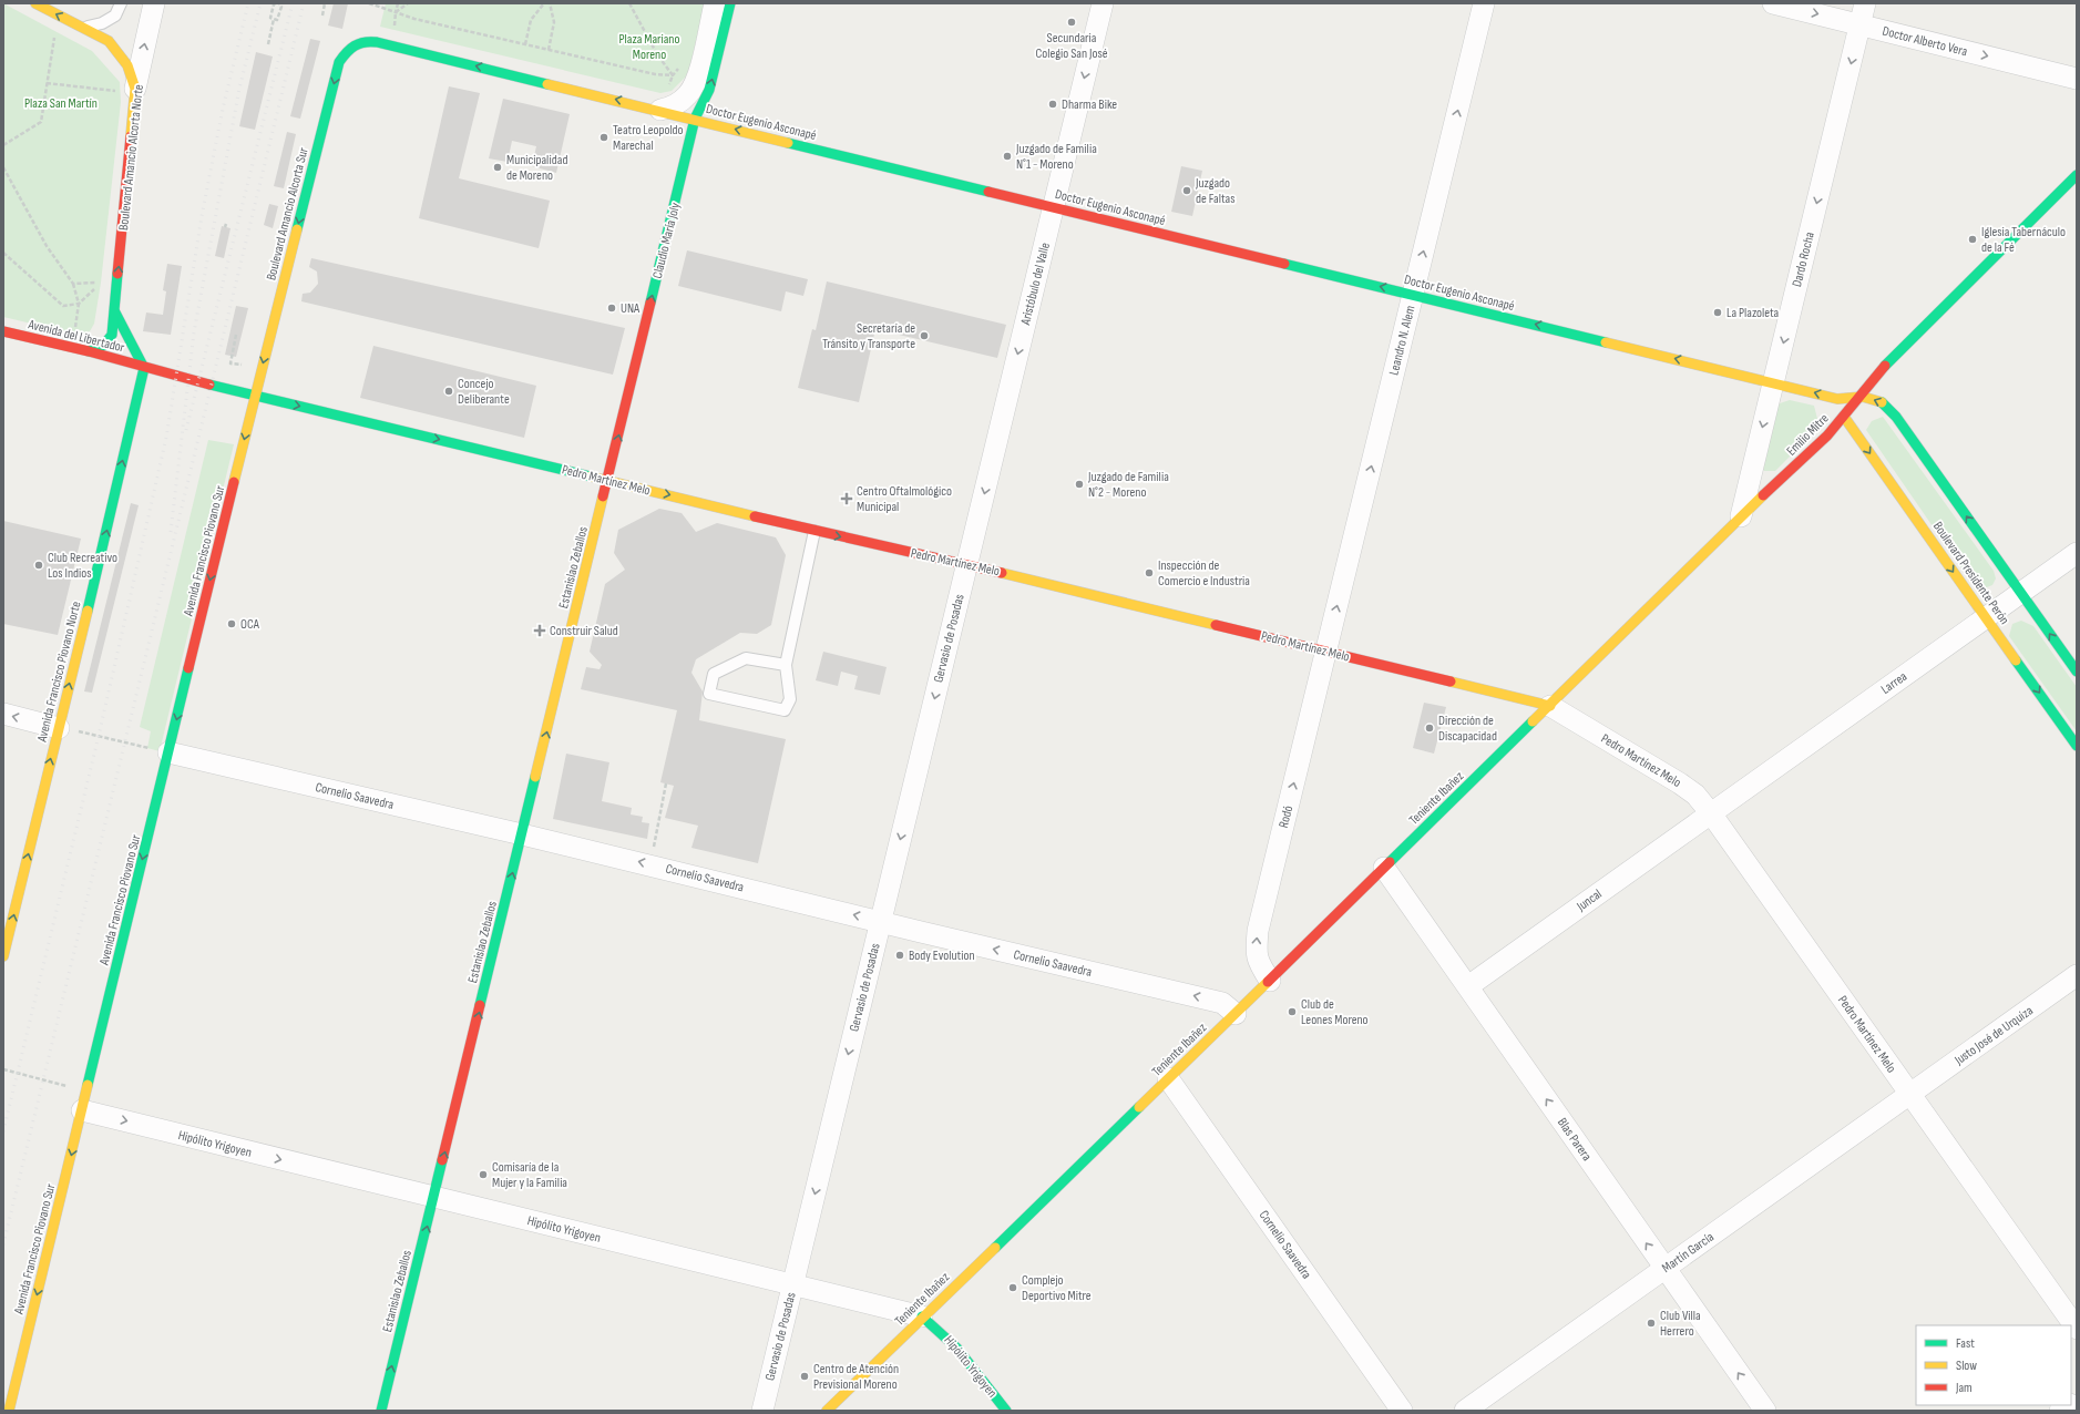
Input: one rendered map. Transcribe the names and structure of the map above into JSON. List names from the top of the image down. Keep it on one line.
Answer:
{"streets":{"street":["Doctor Alberto Vera","Doctor Eugenio Asconapé","Boulevard Amancio Alcorta Norte","Boulevard Amancio Alcorta Sur","Claudio María Joly","Dardo Rocha","Aristóbulo del Valle","Avenida del Libertador","Leandro N. Alem","Emilio Mitre","Pedro Martínez Melo","Avenida Francisco Piovano Sur","Estanislao Zeballos","Boulevard Presidente Perón","Gervasio de Posadas","Avenida Francisco Piovano Norte","Larrea","Cornelio Saavedra","Teniente Ibañez","Rodó","Juncal","Justo José de Urquiza","Blas Parera","Hipólito Yrigoyen","Martín García"]},"crossings":[["Doctor Alberto Vera","Dardo Rocha"],["Doctor Eugenio Asconapé","Boulevard Amancio Alcorta Sur"],["Doctor Eugenio Asconapé","Claudio María Joly"],["Doctor Eugenio Asconapé","Dardo Rocha"],["Doctor Eugenio Asconapé","Aristóbulo del Valle"],["Doctor Eugenio Asconapé","Leandro N. Alem"],["Doctor Eugenio Asconapé","Emilio Mitre"],["Boulevard Amancio Alcorta Norte","Avenida del Libertador"],["Boulevard Amancio Alcorta Sur","Avenida del Libertador"],["Boulevard Amancio Alcorta Sur","Pedro Martínez Melo"],["Boulevard Amancio Alcorta Sur","Avenida Francisco Piovano Sur"],["Claudio María Joly","Pedro Martínez Melo"],["Claudio María Joly","Estanislao Zeballos"],["Dardo Rocha","Emilio Mitre"],["Aristóbulo del Valle","Pedro Martínez Melo"],["Aristóbulo del Valle","Gervasio de Posadas"],["Avenida del Libertador","Pedro Martínez Melo"],["Avenida del Libertador","Avenida Francisco Piovano Sur"],["Avenida del Libertador","Avenida Francisco Piovano Norte"],["Leandro N. Alem","Pedro Martínez Melo"],["Leandro N. Alem","Rodó"],["Emilio Mitre","Pedro Martínez Melo"],["Emilio Mitre","Boulevard Presidente Perón"],["Emilio Mitre","Teniente Ibañez"],["Pedro Martínez Melo","Avenida Francisco Piovano Sur"],["Pedro Martínez Melo","Estanislao Zeballos"],["Pedro Martínez Melo","Gervasio de Posadas"],["Pedro Martínez Melo","Larrea"],["Pedro Martínez Melo","Teniente Ibañez"],["Pedro Martínez Melo","Rodó"],["Pedro Martínez Melo","Juncal"],["Pedro Martínez Melo","Justo José de Urquiza"],["Pedro Martínez Melo","Martín García"],["Avenida Francisco Piovano Sur","Cornelio Saavedra"],["Avenida Francisco Piovano Sur","Hipólito Yrigoyen"],["Estanislao Zeballos","Cornelio Saavedra"],["Estanislao Zeballos","Hipólito Yrigoyen"],["Boulevard Presidente Perón","Larrea"],["Gervasio de Posadas","Cornelio Saavedra"],["Gervasio de Posadas","Hipólito Yrigoyen"],["Larrea","Juncal"],["Cornelio Saavedra","Teniente Ibañez"],["Teniente Ibañez","Rodó"],["Teniente Ibañez","Blas Parera"],["Teniente Ibañez","Hipólito Yrigoyen"],["Juncal","Blas Parera"],["Justo José de Urquiza","Martín García"],["Blas Parera","Martín García"]],"one_way":["Doctor Alberto Vera","Doctor Eugenio Asconapé","Boulevard Amancio Alcorta Norte","Boulevard Amancio Alcorta Sur","Claudio María Joly","Dardo Rocha","Aristóbulo del Valle","Leandro N. Alem","Avenida Francisco Piovano Sur","Estanislao Zeballos","Gervasio de Posadas","Avenida Francisco Piovano Norte","Cornelio Saavedra","Rodó","Blas Parera","Hipólito Yrigoyen"],"parks":["Plaza Mariano Moreno","Plaza San Martín"],"places":{"other":["Secundaria Colegio San José","Dharma Bike","Teatro Leopoldo Marechal","Juzgado de Familia N˚1 - Moreno","Municipalidad de Moreno","Juzgado de Faltas","Iglesia Tabernáculo de la Fé","UNA","La Plazoleta","Secretaría de Tránsito y Transporte","Concejo Deliberante","Juzgado de Familia N˚2 - Moreno","Club Recreativo Los Indios","Inspección de Comercio e Industria","OCA","Dirección de Discapacidad","Body Evolution","Club de Leones Moreno","Comisaría de la Mujer y la Familia","Complejo Deportivo Mitre","Club Villa Herrero","Centro de Atención Previsional Moreno"],"health":["Centro Oftalmológico Municipal","Construir Salud"]},"legend":["Fast","Slow","Jam"]}
